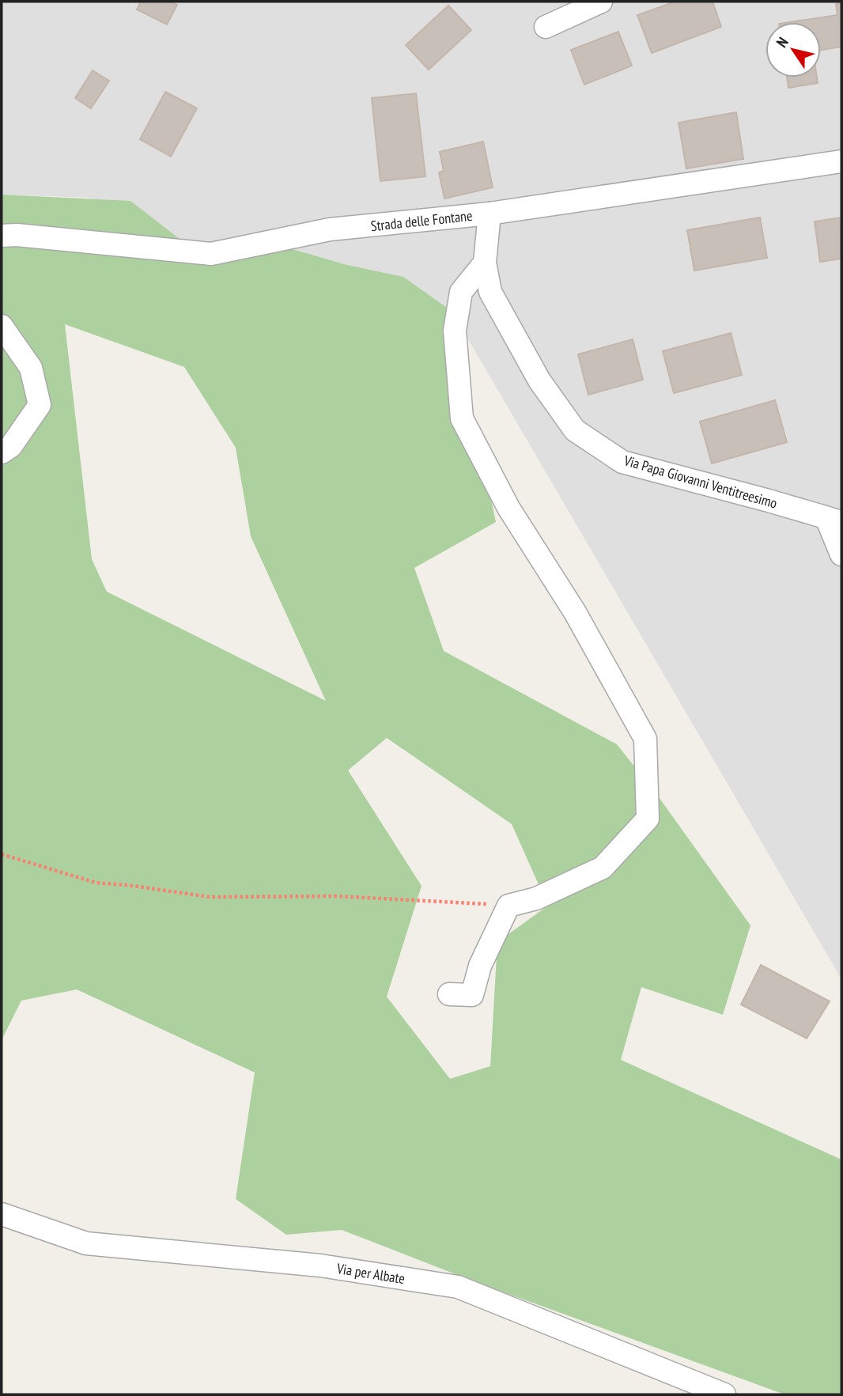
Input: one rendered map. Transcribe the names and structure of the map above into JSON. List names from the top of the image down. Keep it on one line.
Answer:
{"streets":{"street":["Strada delle Fontane","Via Papa Giovanni Ventitreesimo","Via per Albate"]},"crossings":[["Strada delle Fontane","Via Papa Giovanni Ventitreesimo"]],"north":"top left"}
